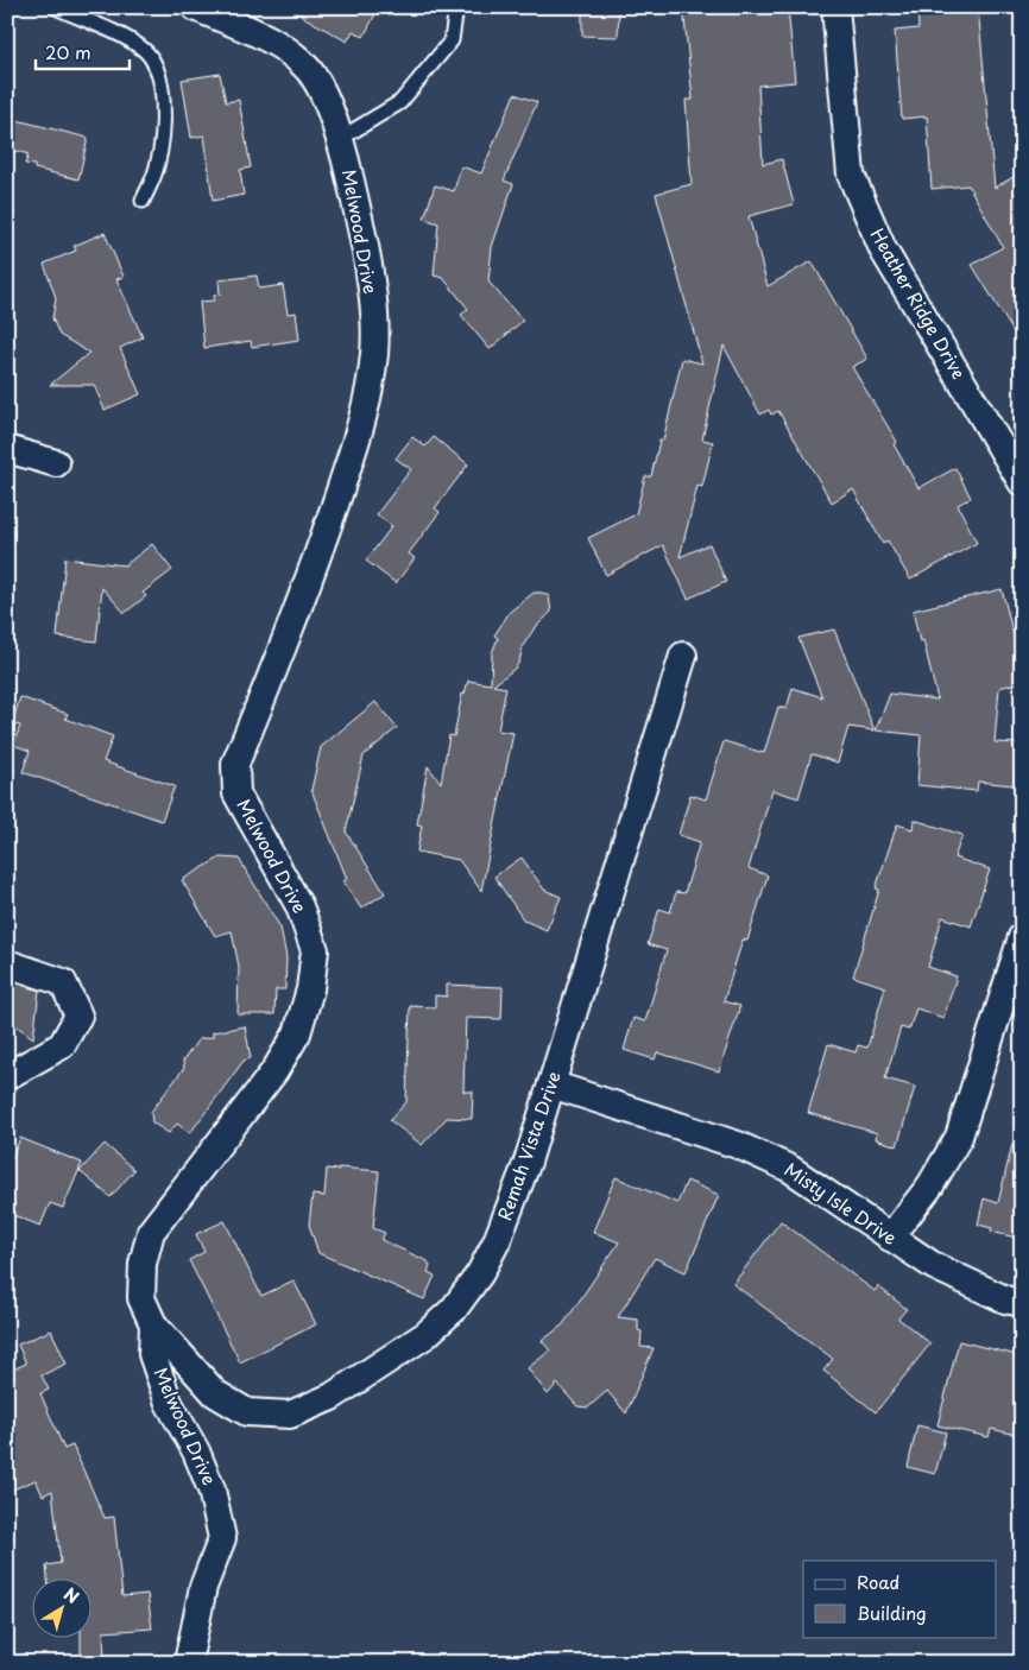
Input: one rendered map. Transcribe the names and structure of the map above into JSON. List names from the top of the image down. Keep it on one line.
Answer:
{"streets":{"street":["Melwood Drive","Heather Ridge Drive","Remah Vista Drive","Misty Isle Drive"]},"crossings":[["Melwood Drive","Remah Vista Drive"],["Remah Vista Drive","Misty Isle Drive"]],"legend":["Road","Building"],"scale_bar":"20 m","north":"top right"}
